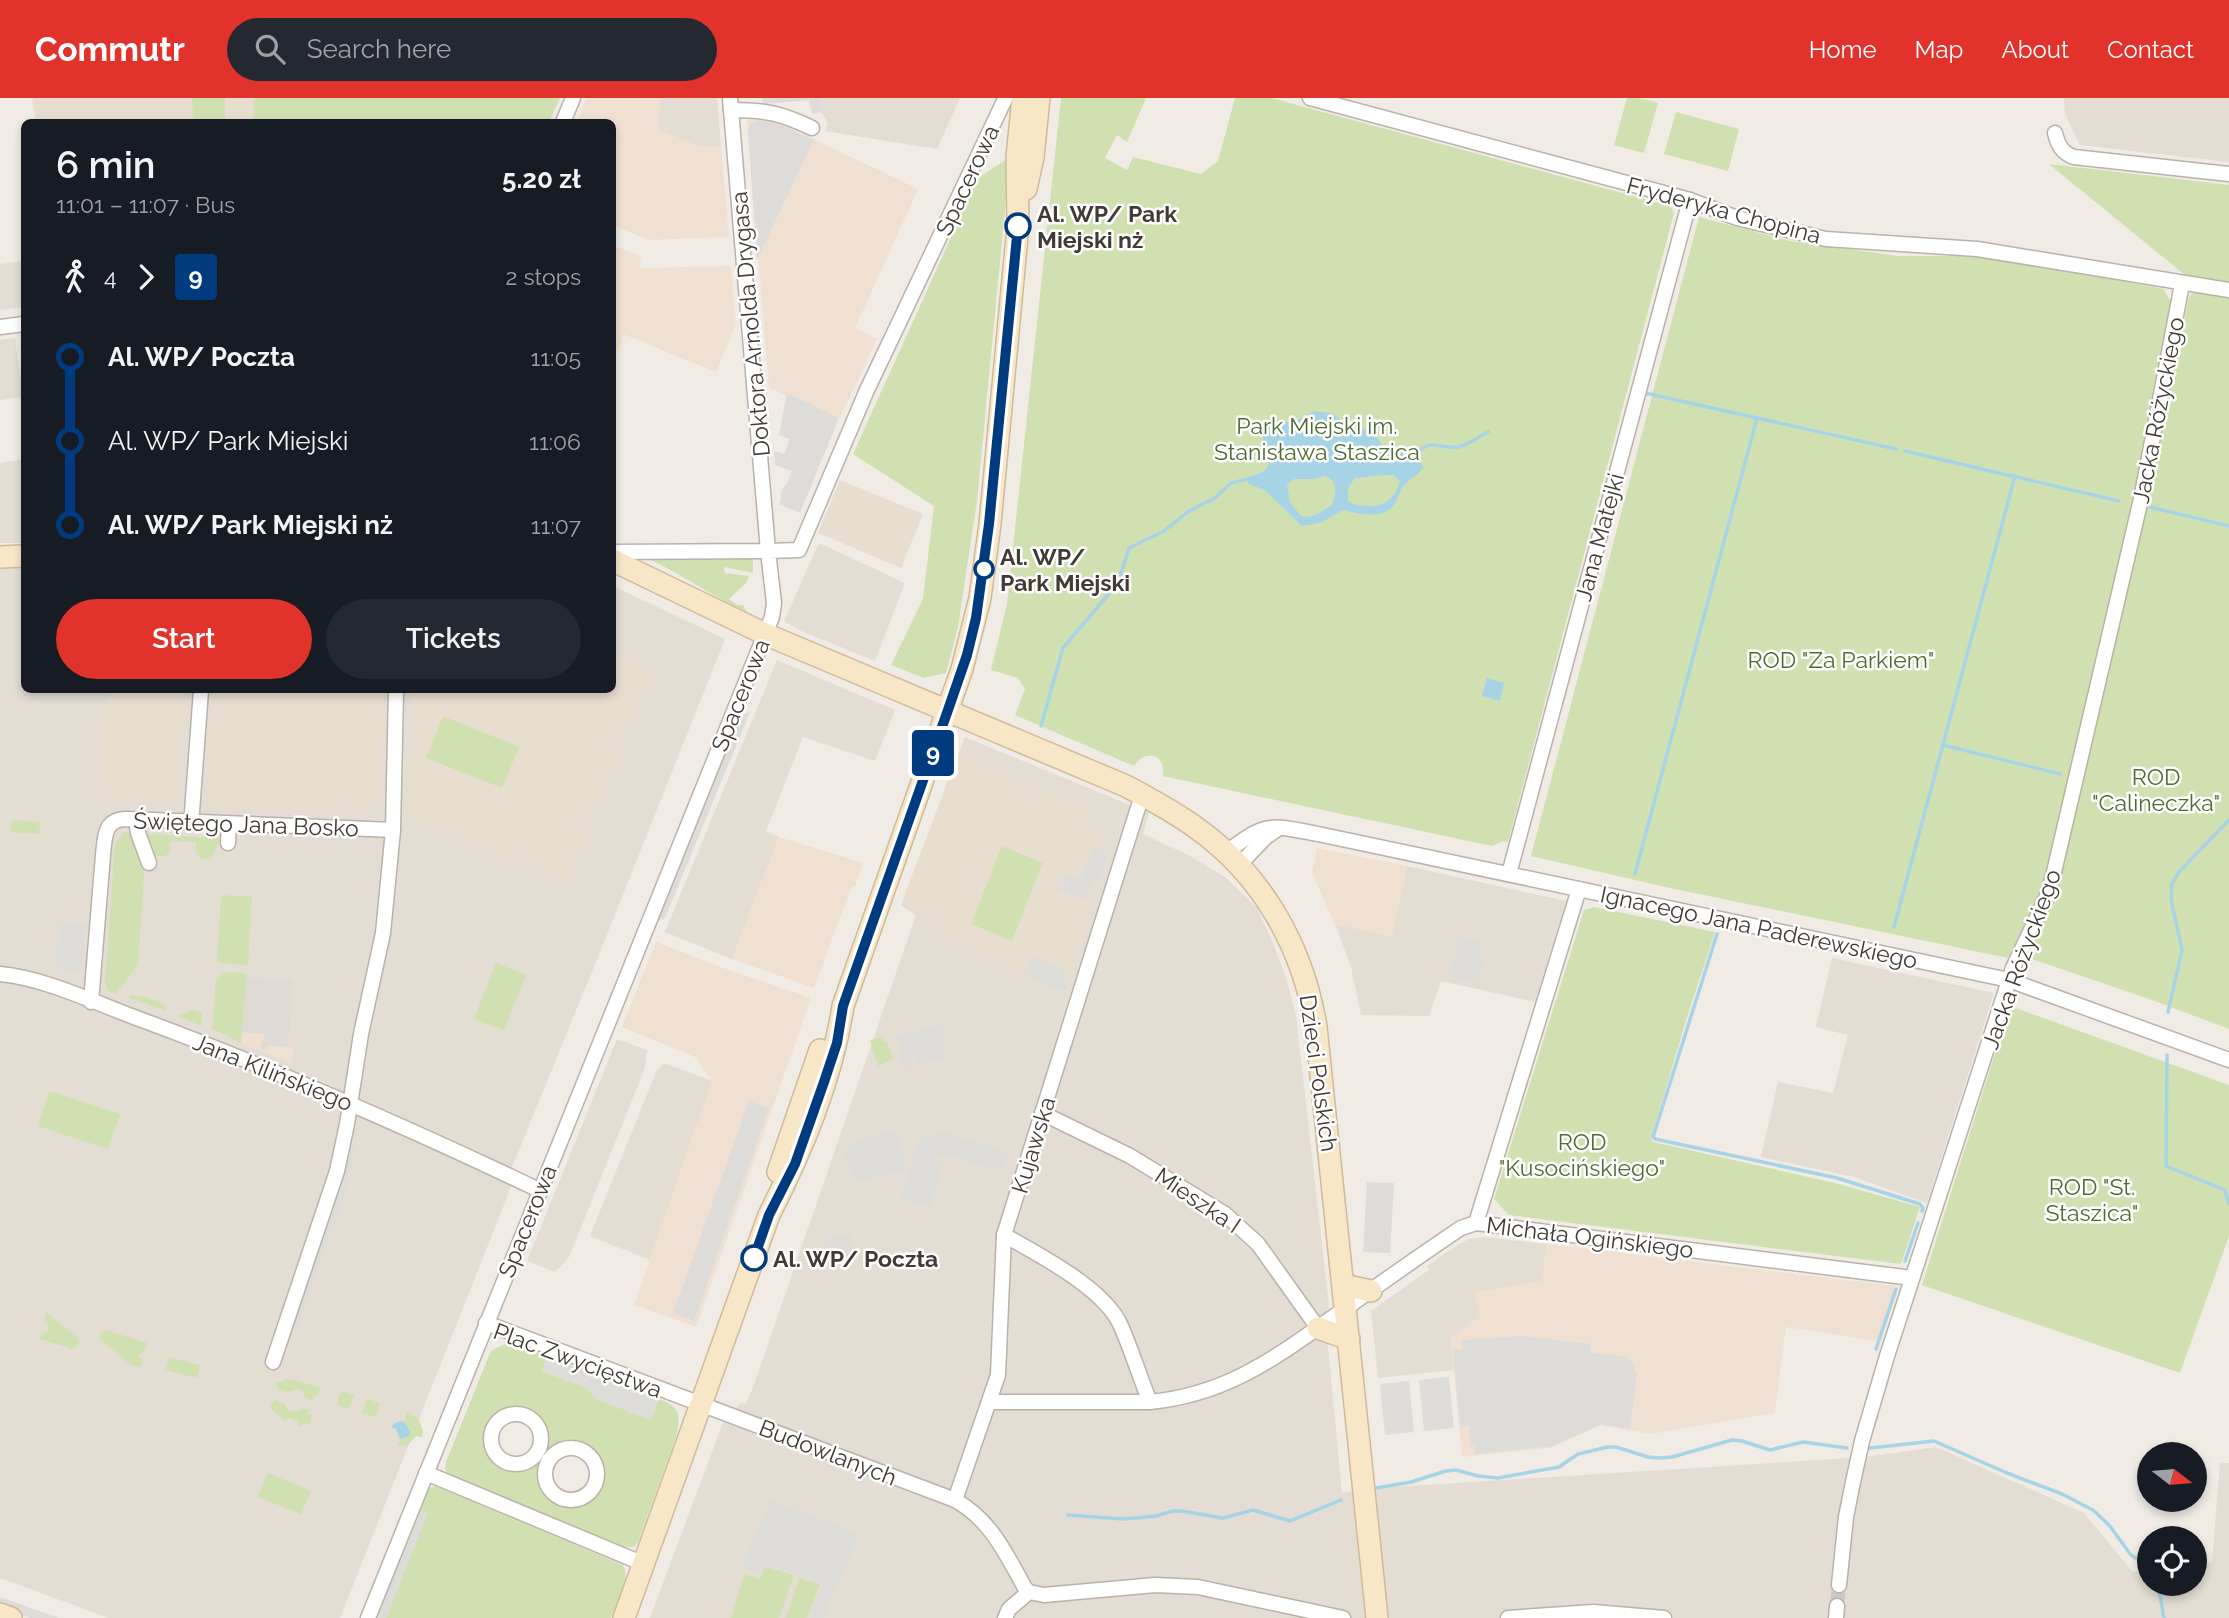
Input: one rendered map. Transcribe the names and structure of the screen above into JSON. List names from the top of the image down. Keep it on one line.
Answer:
{"streets":{"main road":["Dzieci Polskich"],"street":["Spacerowa","Fryderyka Chopina","Doktora Arnolda Drygasa","Jacka Różyckiego","Jana Matejki","Świętego Jana Bosko","Ignacego Jana Paderewskiego","Jana Kilińskiego","Kujawska","Mieszka I","Michała Ogińskiego","Plac Zwycięstwa","Budowlanych"]},"crossings":[["Spacerowa","Doktora Arnolda Drygasa"],["Spacerowa","Jana Kilińskiego"],["Spacerowa","Dzieci Polskich"],["Spacerowa","Plac Zwycięstwa"],["Fryderyka Chopina","Jacka Różyckiego"],["Fryderyka Chopina","Jana Matejki"],["Jacka Różyckiego","Ignacego Jana Paderewskiego"],["Jacka Różyckiego","Michała Ogińskiego"],["Jana Matejki","Ignacego Jana Paderewskiego"],["Świętego Jana Bosko","Jana Kilińskiego"],["Ignacego Jana Paderewskiego","Dzieci Polskich"],["Dzieci Polskich","Kujawska"],["Dzieci Polskich","Michała Ogińskiego"],["Kujawska","Mieszka I"],["Kujawska","Michała Ogińskiego"],["Kujawska","Budowlanych"],["Mieszka I","Michała Ogińskiego"],["Plac Zwycięstwa","Budowlanych"]],"parks":["Park Miejski im. Stanisława Staszica","ROD \"Za Parkiem\"","ROD \"Calineczka\"","ROD \"Kusocińskiego\"","ROD \"St. Staszica\""],"places":["Al. WP/ Park Miejski nż","Al. WP/ Park Miejski","Al. WP/ Poczta"],"lines":["bus line 9"],"north":"right","page":{"header":"Commutr","search":"Search here","nav":["Home","Map","About","Contact"],"on_map":"9","heading":["6 min","11:01 – 11:07 · Bus","5.20 zł"],"legs":["4","9","2 stops"],"list":[{"name":"Al. WP/ Poczta","value":"11:05"},{"name":"Al. WP/ Park Miejski","value":"11:06"},{"name":"Al. WP/ Park Miejski nż","value":"11:07"}],"buttons":["Start","Tickets"]}}
